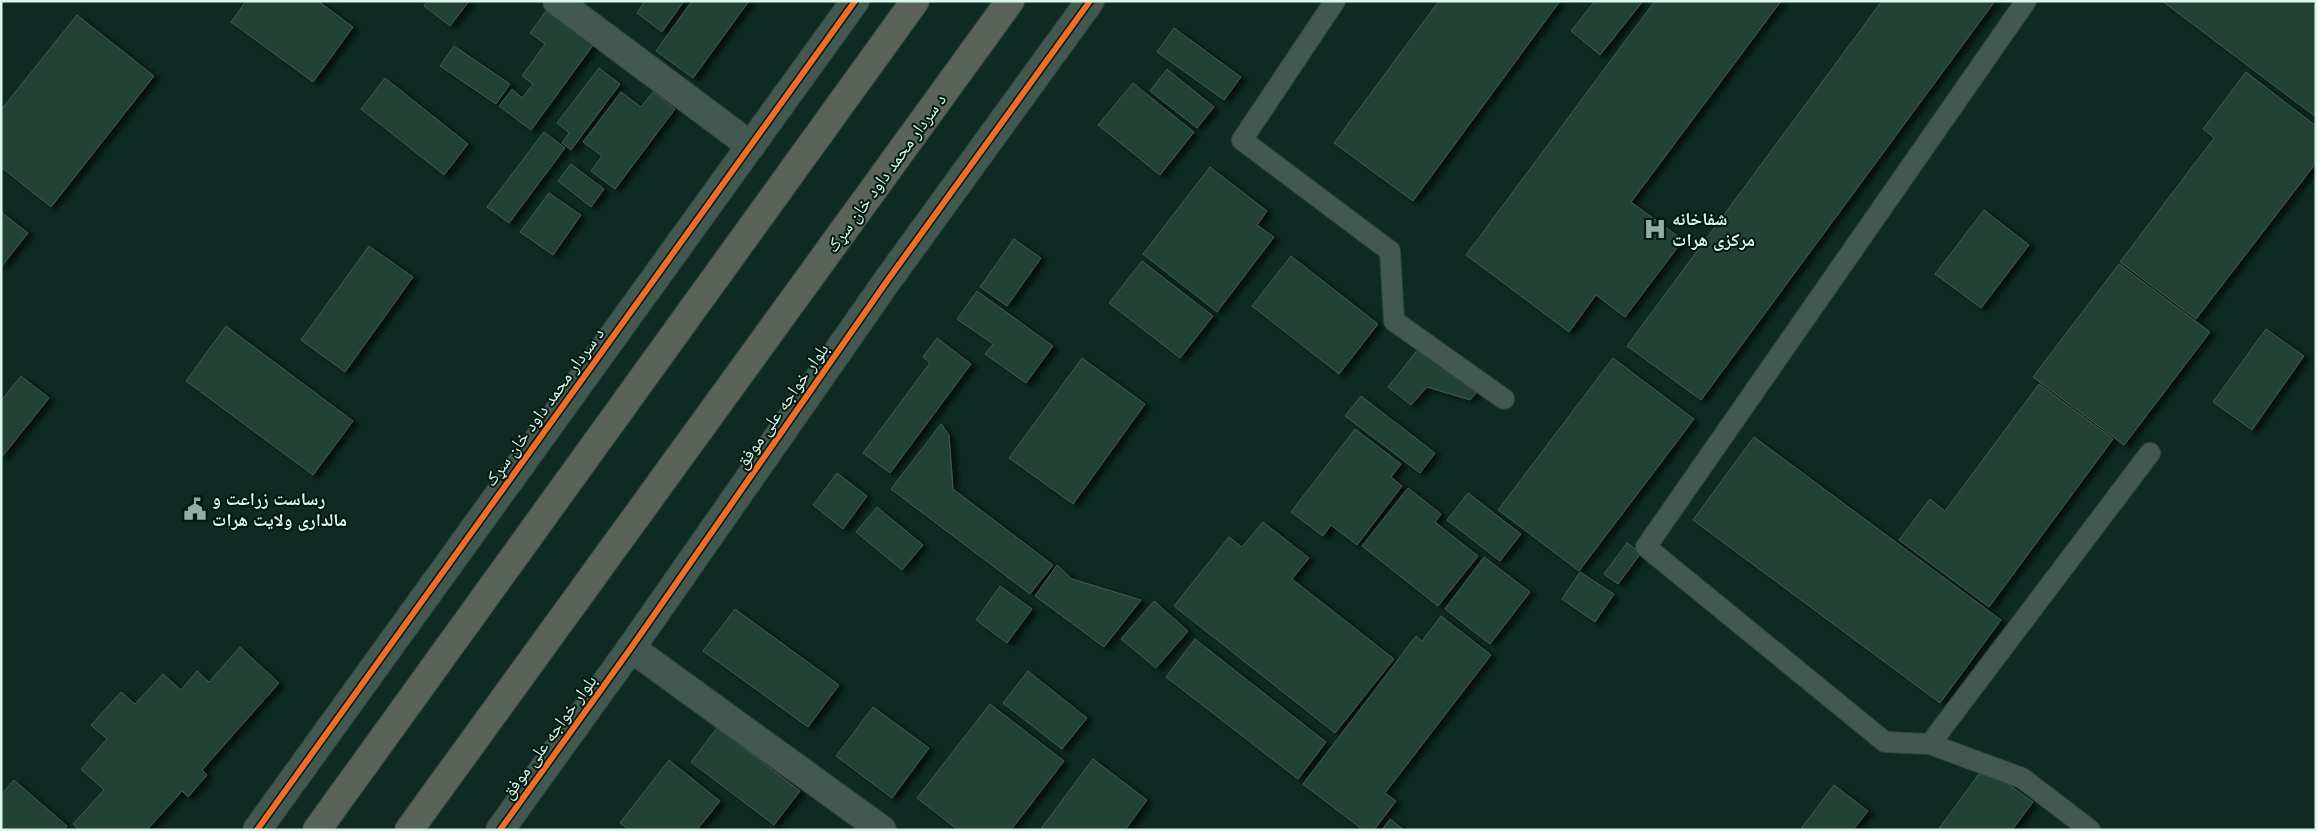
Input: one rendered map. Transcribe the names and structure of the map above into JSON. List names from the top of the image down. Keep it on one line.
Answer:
{"streets":{"highway":["د سردار محمد داود خان سړک"],"street":["بلوار خواجه علی موفق"]},"places":{"hospital":["شفاخانه مرکزی هرات"],"public building":["رساست زراعت و مالداری ولایت هرات"]}}
